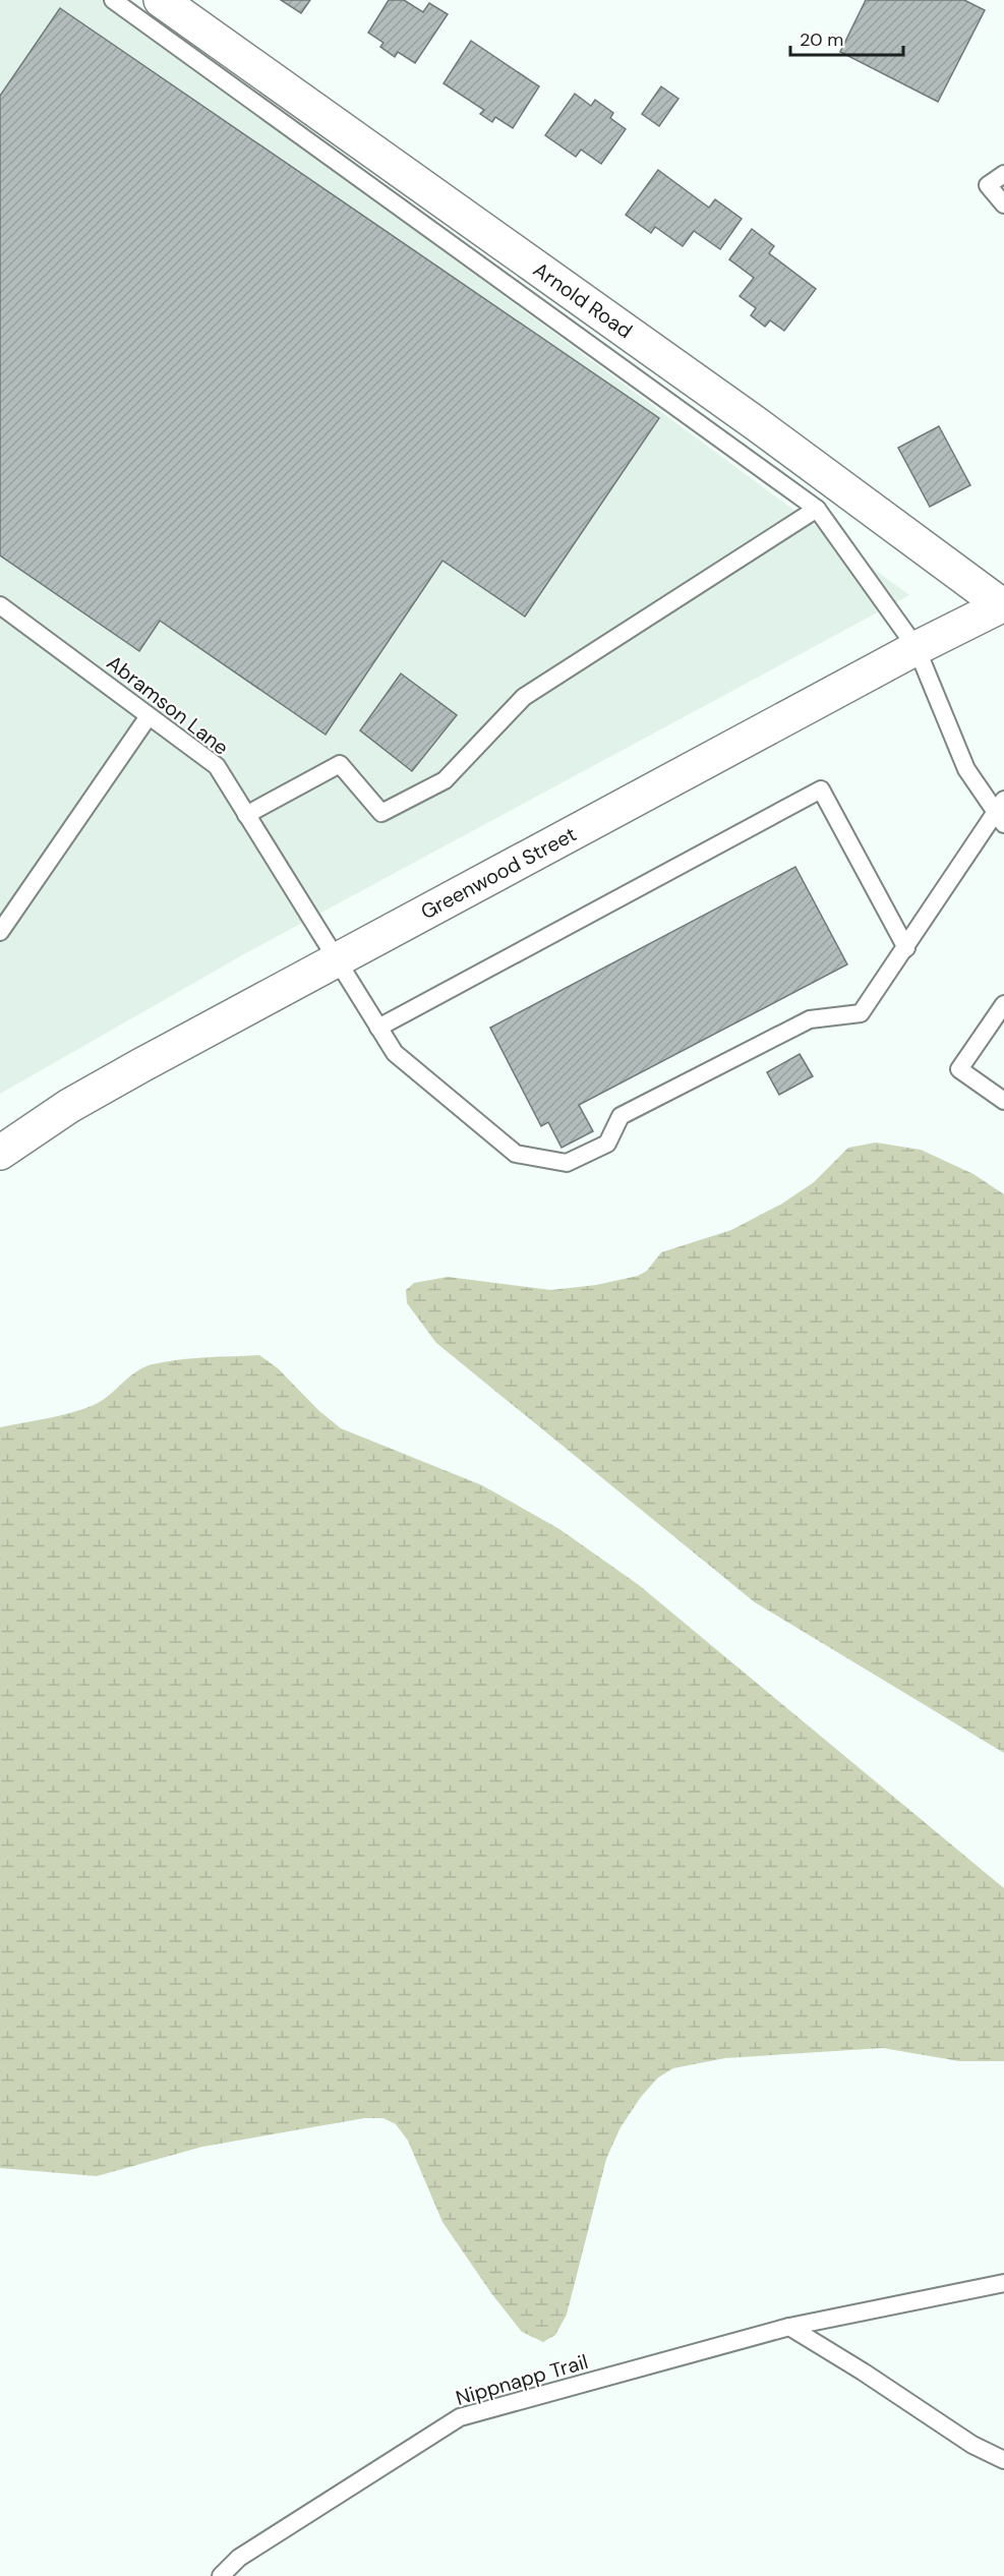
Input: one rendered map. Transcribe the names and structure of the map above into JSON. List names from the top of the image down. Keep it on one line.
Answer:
{"streets":{"main road":["Arnold Road","Greenwood Street"],"lane":["Abramson Lane","Nippnapp Trail"]},"crossings":[["Arnold Road","Greenwood Street"],["Abramson Lane","Greenwood Street"]],"scale_bar":"20 m"}
